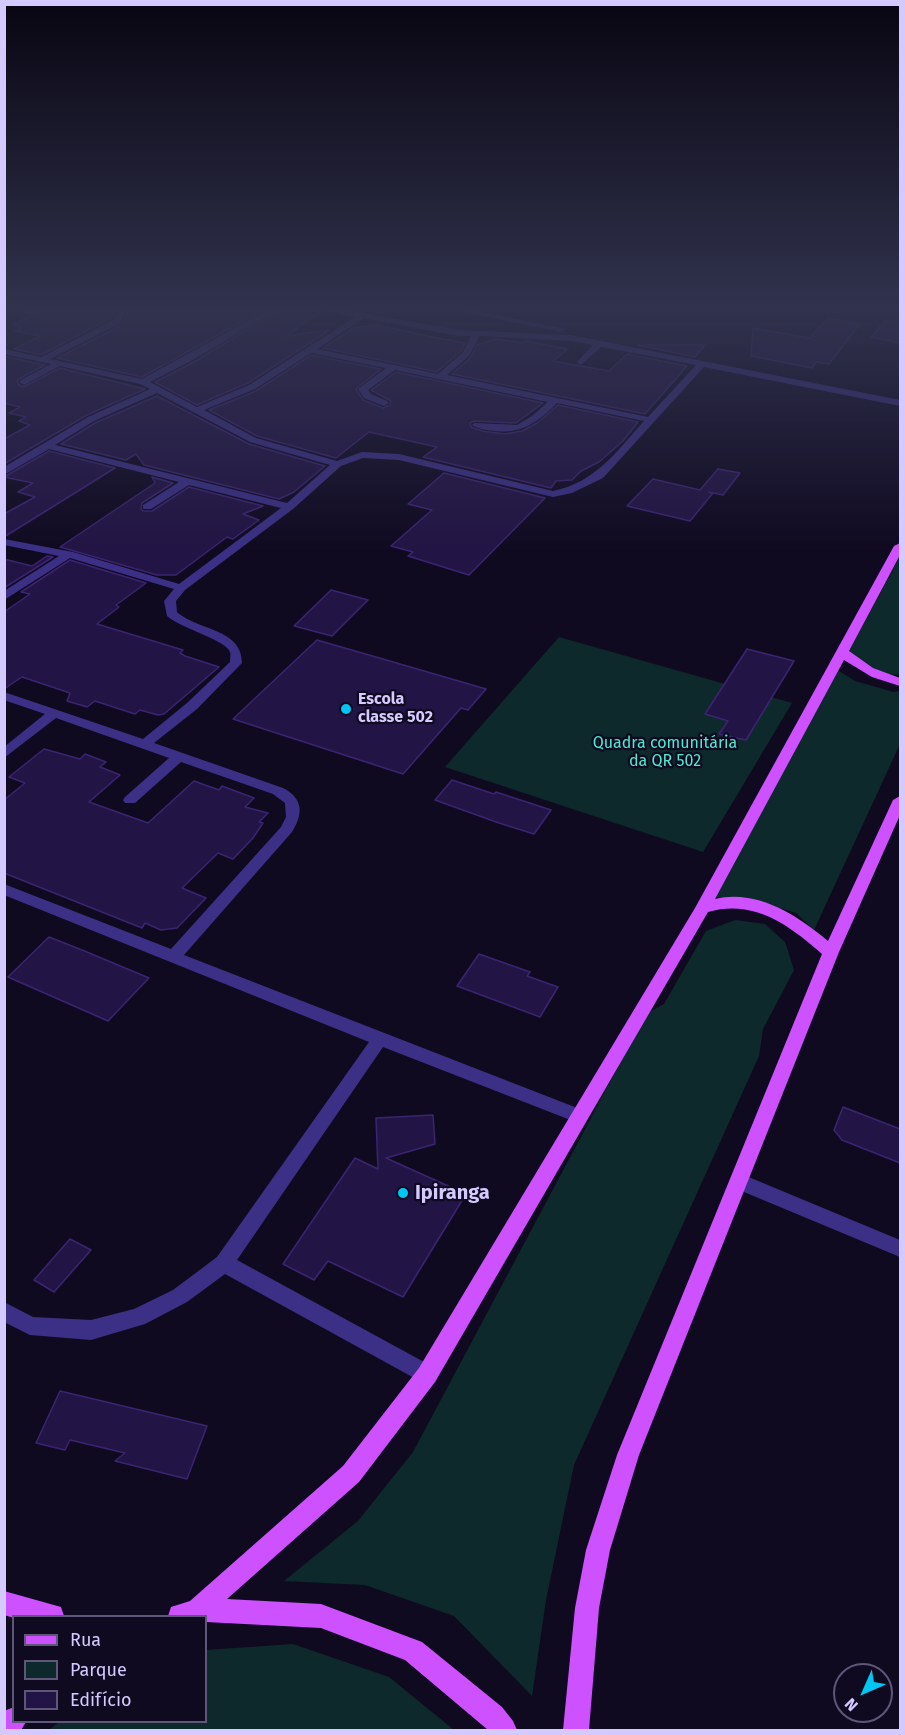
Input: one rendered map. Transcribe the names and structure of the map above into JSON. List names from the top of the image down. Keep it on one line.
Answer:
{"parks":["Quadra comunitária da QR 502"],"places":["Escola classe 502","Ipiranga"],"legend":["Rua","Parque","Edifício"],"north":"bottom left"}
